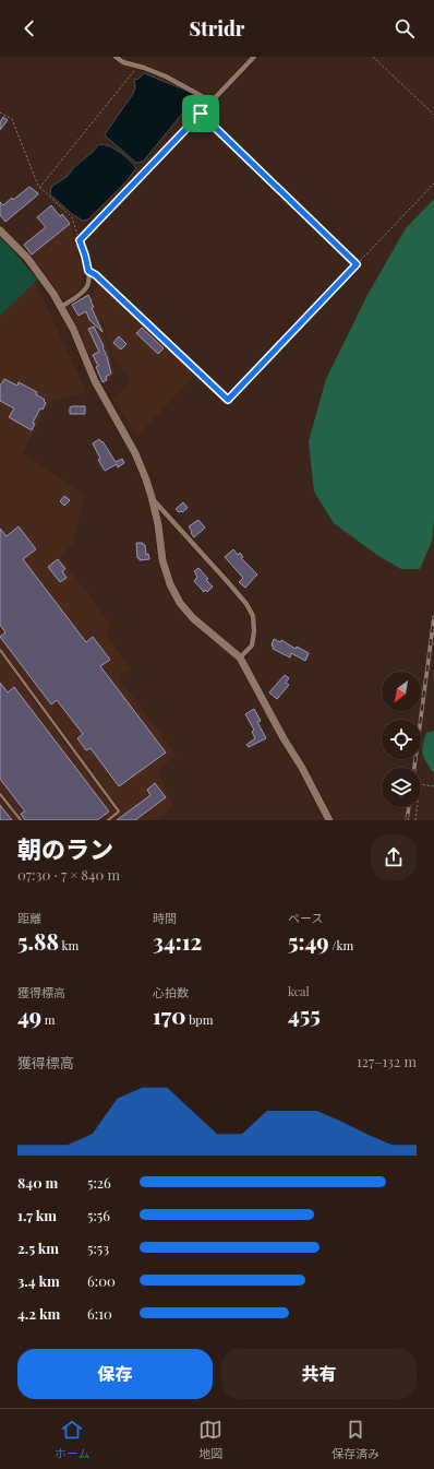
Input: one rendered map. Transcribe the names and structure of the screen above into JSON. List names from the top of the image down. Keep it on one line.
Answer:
{"north":"bottom left","page":{"header":"Stridr","heading":["朝のラン","07:30 · 7 × 840 m"],"stats":[["距離","5.88 km"],["時間","34:12"],["ペース","5:49 /km"],["獲得標高","49 m"],["心拍数","170 bpm"],["kcal","455"]],"chart":["獲得標高","127–132 m"],"list":[{"name":"840 m","note":"5:26"},{"name":"1.7 km","note":"5:56"},{"name":"2.5 km","note":"5:53"},{"name":"3.4 km","note":"6:00"},{"name":"4.2 km","note":"6:10"}],"buttons":["保存","共有"],"tabs":["ホーム","地図","保存済み"]}}
